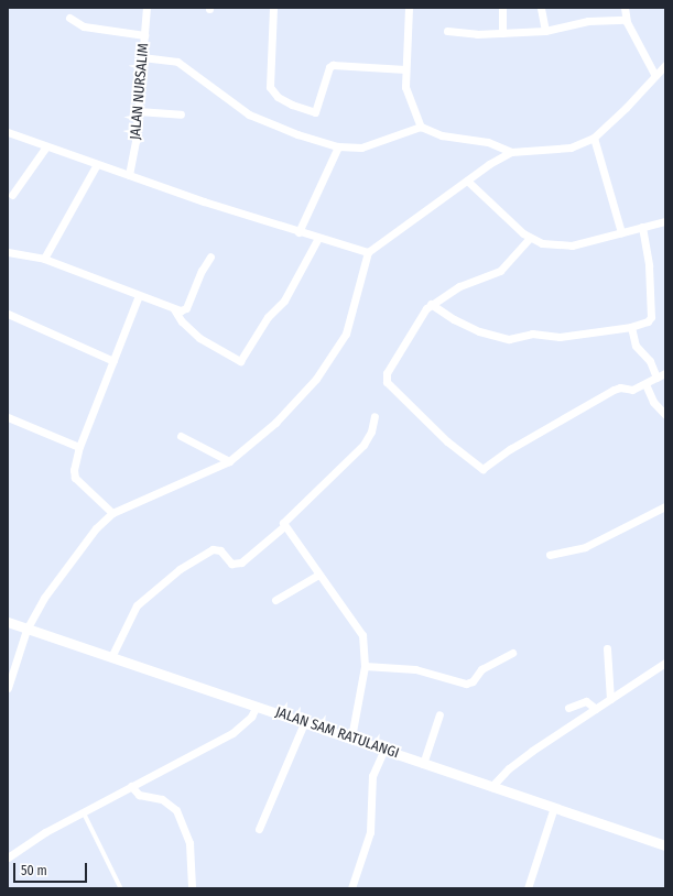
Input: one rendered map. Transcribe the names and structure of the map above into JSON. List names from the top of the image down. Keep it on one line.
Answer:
{"streets":{"street":["JALAN NURSALIM","JALAN SAM RATULANGI"]},"scale_bar":"50 m"}
